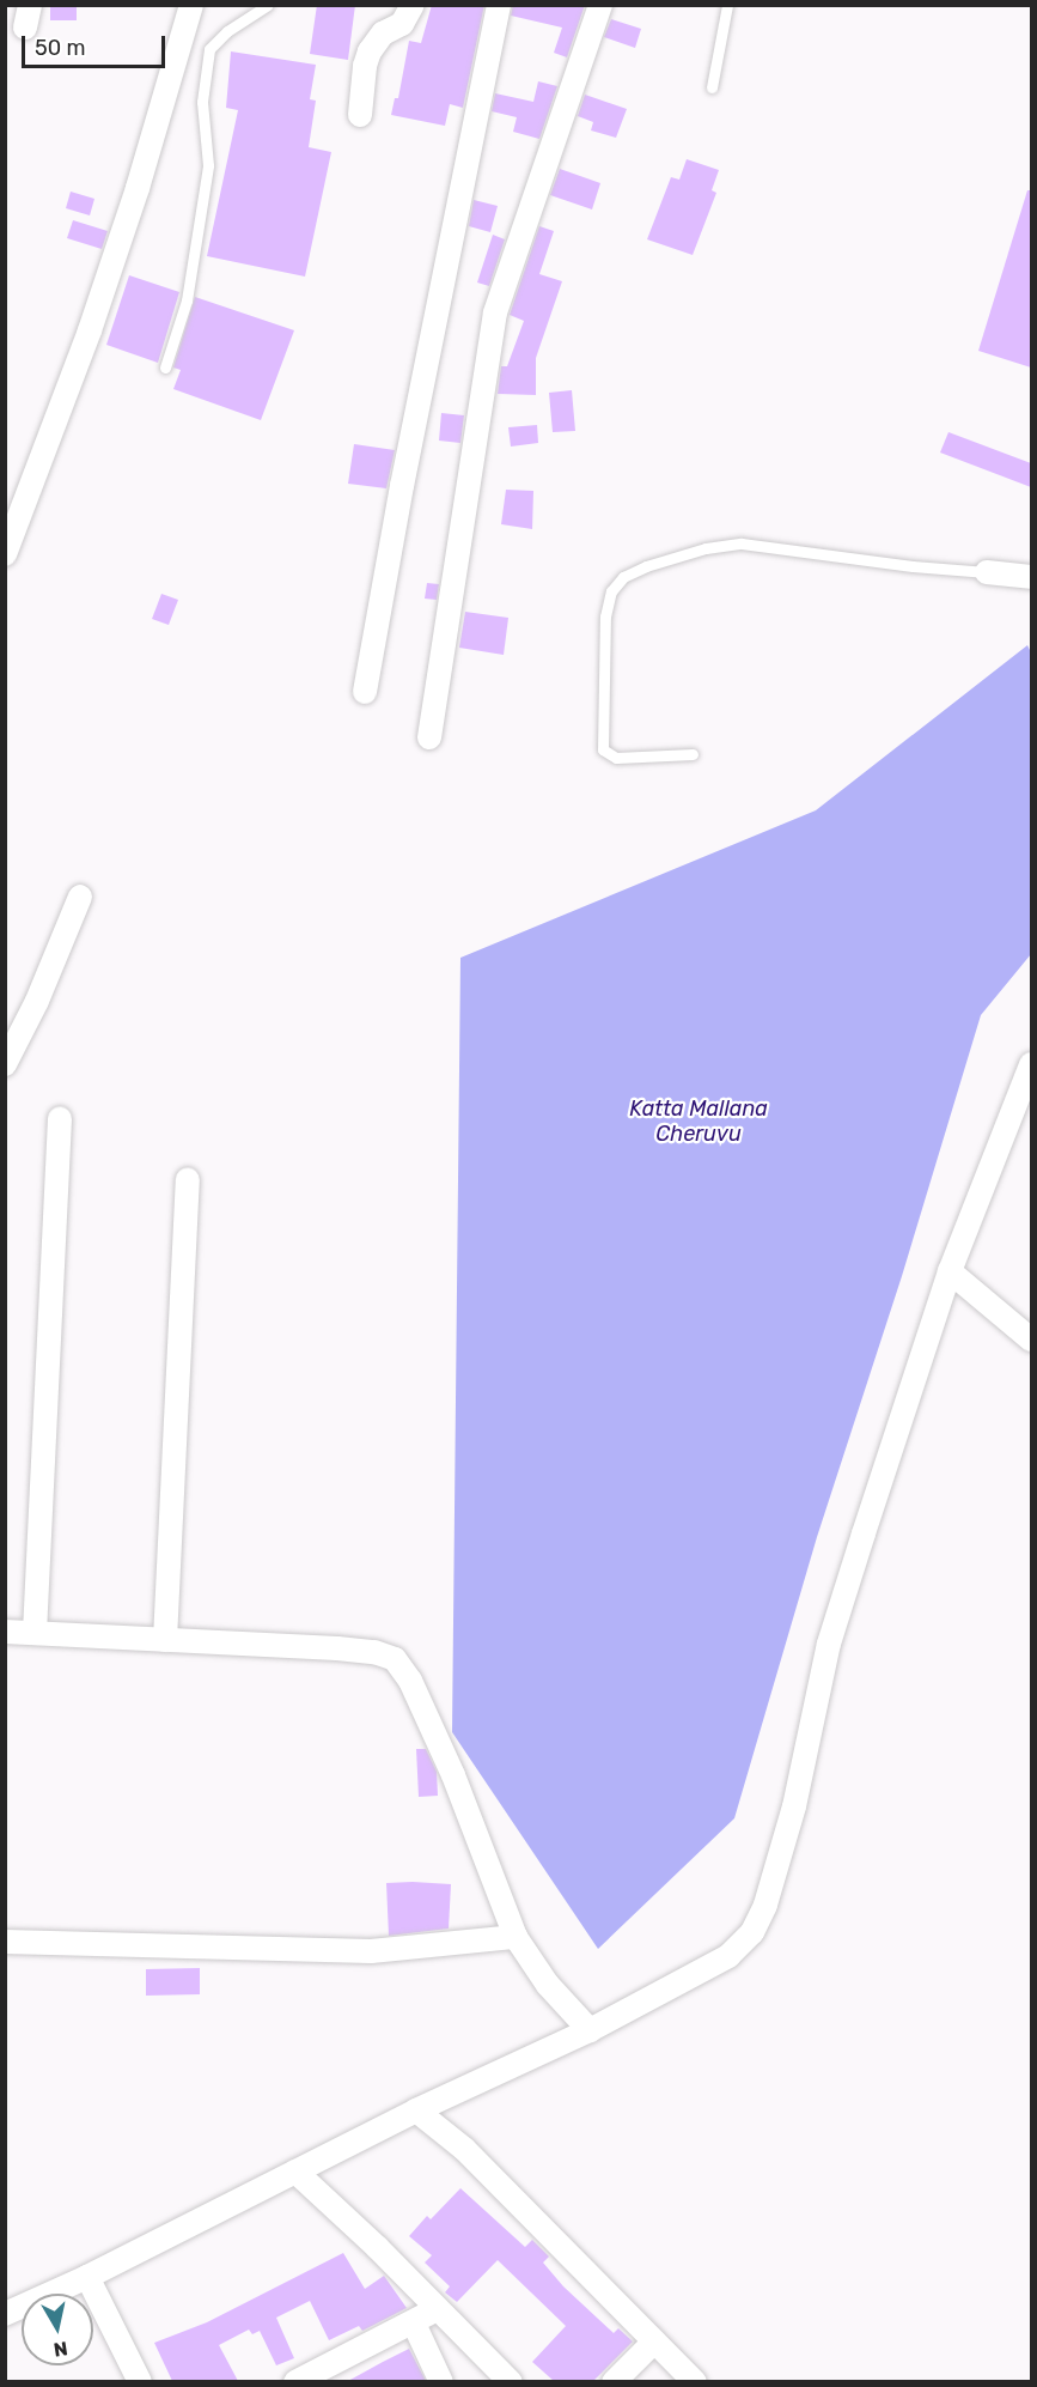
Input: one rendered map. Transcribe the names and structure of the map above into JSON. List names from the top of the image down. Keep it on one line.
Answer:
{"water":["Katta Mallana Cheruvu"],"scale_bar":"50 m","north":"bottom"}
